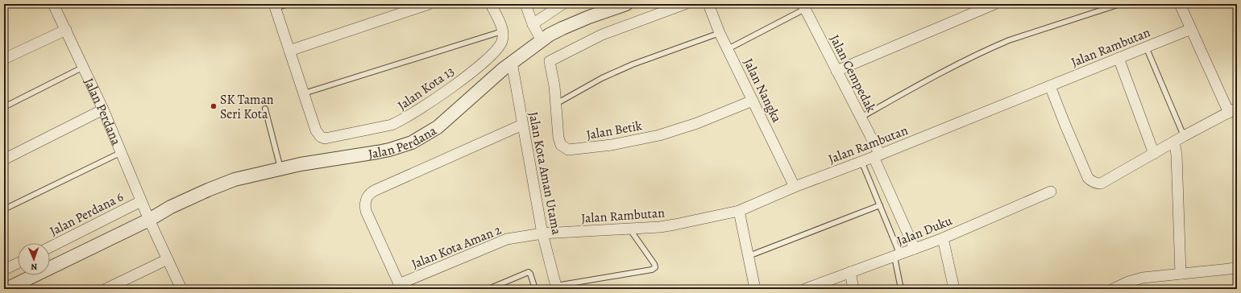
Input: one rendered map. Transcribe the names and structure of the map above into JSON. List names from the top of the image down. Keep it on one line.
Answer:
{"streets":{"street":["Jalan Rambutan","Jalan Cempedak","Jalan Kota 13","Jalan Nangka","Jalan Perdana","Jalan Betik","Jalan Kota Aman Utama","Jalan Perdana 6","Jalan Duku","Jalan Kota Aman 2"]},"crossings":[["Jalan Rambutan","Jalan Cempedak"],["Jalan Rambutan","Jalan Nangka"],["Jalan Rambutan","Jalan Kota Aman Utama"],["Jalan Rambutan","Jalan Kota Aman 2"],["Jalan Cempedak","Jalan Duku"],["Jalan Nangka","Jalan Betik"],["Jalan Perdana","Jalan Kota Aman Utama"],["Jalan Perdana","Jalan Perdana 6"],["Jalan Kota Aman Utama","Jalan Kota Aman 2"]],"places":["SK Taman Seri Kota"],"north":"bottom"}
